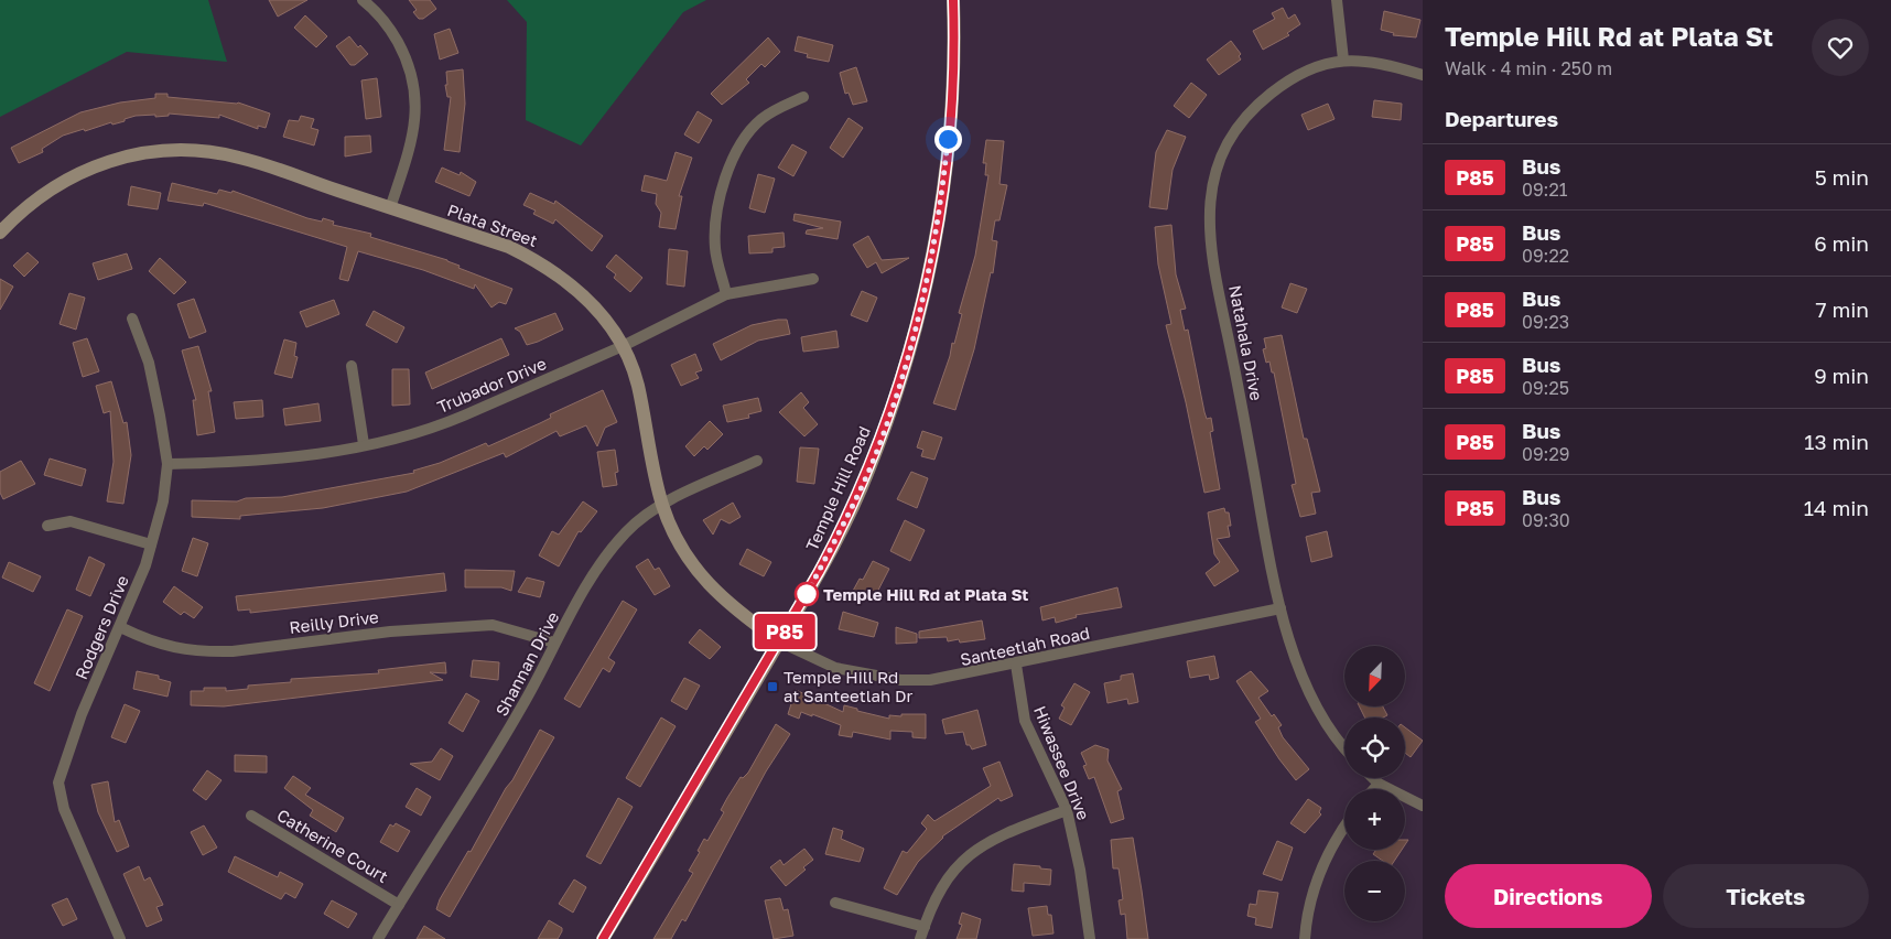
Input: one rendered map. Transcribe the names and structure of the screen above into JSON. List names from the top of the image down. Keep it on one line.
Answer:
{"streets":{"street":["Plata Street","Natahala Drive","Trubador Drive","Temple Hill Road","Reilly Drive","Rodgers Drive","Santeetlah Road","Shannan Drive","Hiwassee Drive","Catherine Court"]},"crossings":[["Plata Street","Trubador Drive"],["Plata Street","Temple Hill Road"],["Plata Street","Santeetlah Road"],["Plata Street","Shannan Drive"],["Natahala Drive","Santeetlah Road"],["Trubador Drive","Rodgers Drive"],["Temple Hill Road","Santeetlah Road"],["Reilly Drive","Rodgers Drive"],["Reilly Drive","Shannan Drive"],["Santeetlah Road","Hiwassee Drive"],["Shannan Drive","Catherine Court"]],"places":{"other":["Temple Hill Rd at Plata St"],"transit":["Temple Hill Rd at Santeetlah Dr"]},"lines":["bus line P85"],"north":"bottom left","page":{"on_map":"P85","heading":[["Temple Hill Rd at Plata St","Walk · 4 min · 250 m"],"Departures"],"list":[{"mark":"P85","name":"Bus","note":"09:21","value":"5 min"},{"mark":"P85","name":"Bus","note":"09:22","value":"6 min"},{"mark":"P85","name":"Bus","note":"09:23","value":"7 min"},{"mark":"P85","name":"Bus","note":"09:25","value":"9 min"},{"mark":"P85","name":"Bus","note":"09:29","value":"13 min"},{"mark":"P85","name":"Bus","note":"09:30","value":"14 min"}],"map_buttons":["+","−"],"buttons":["Directions","Tickets"]}}
